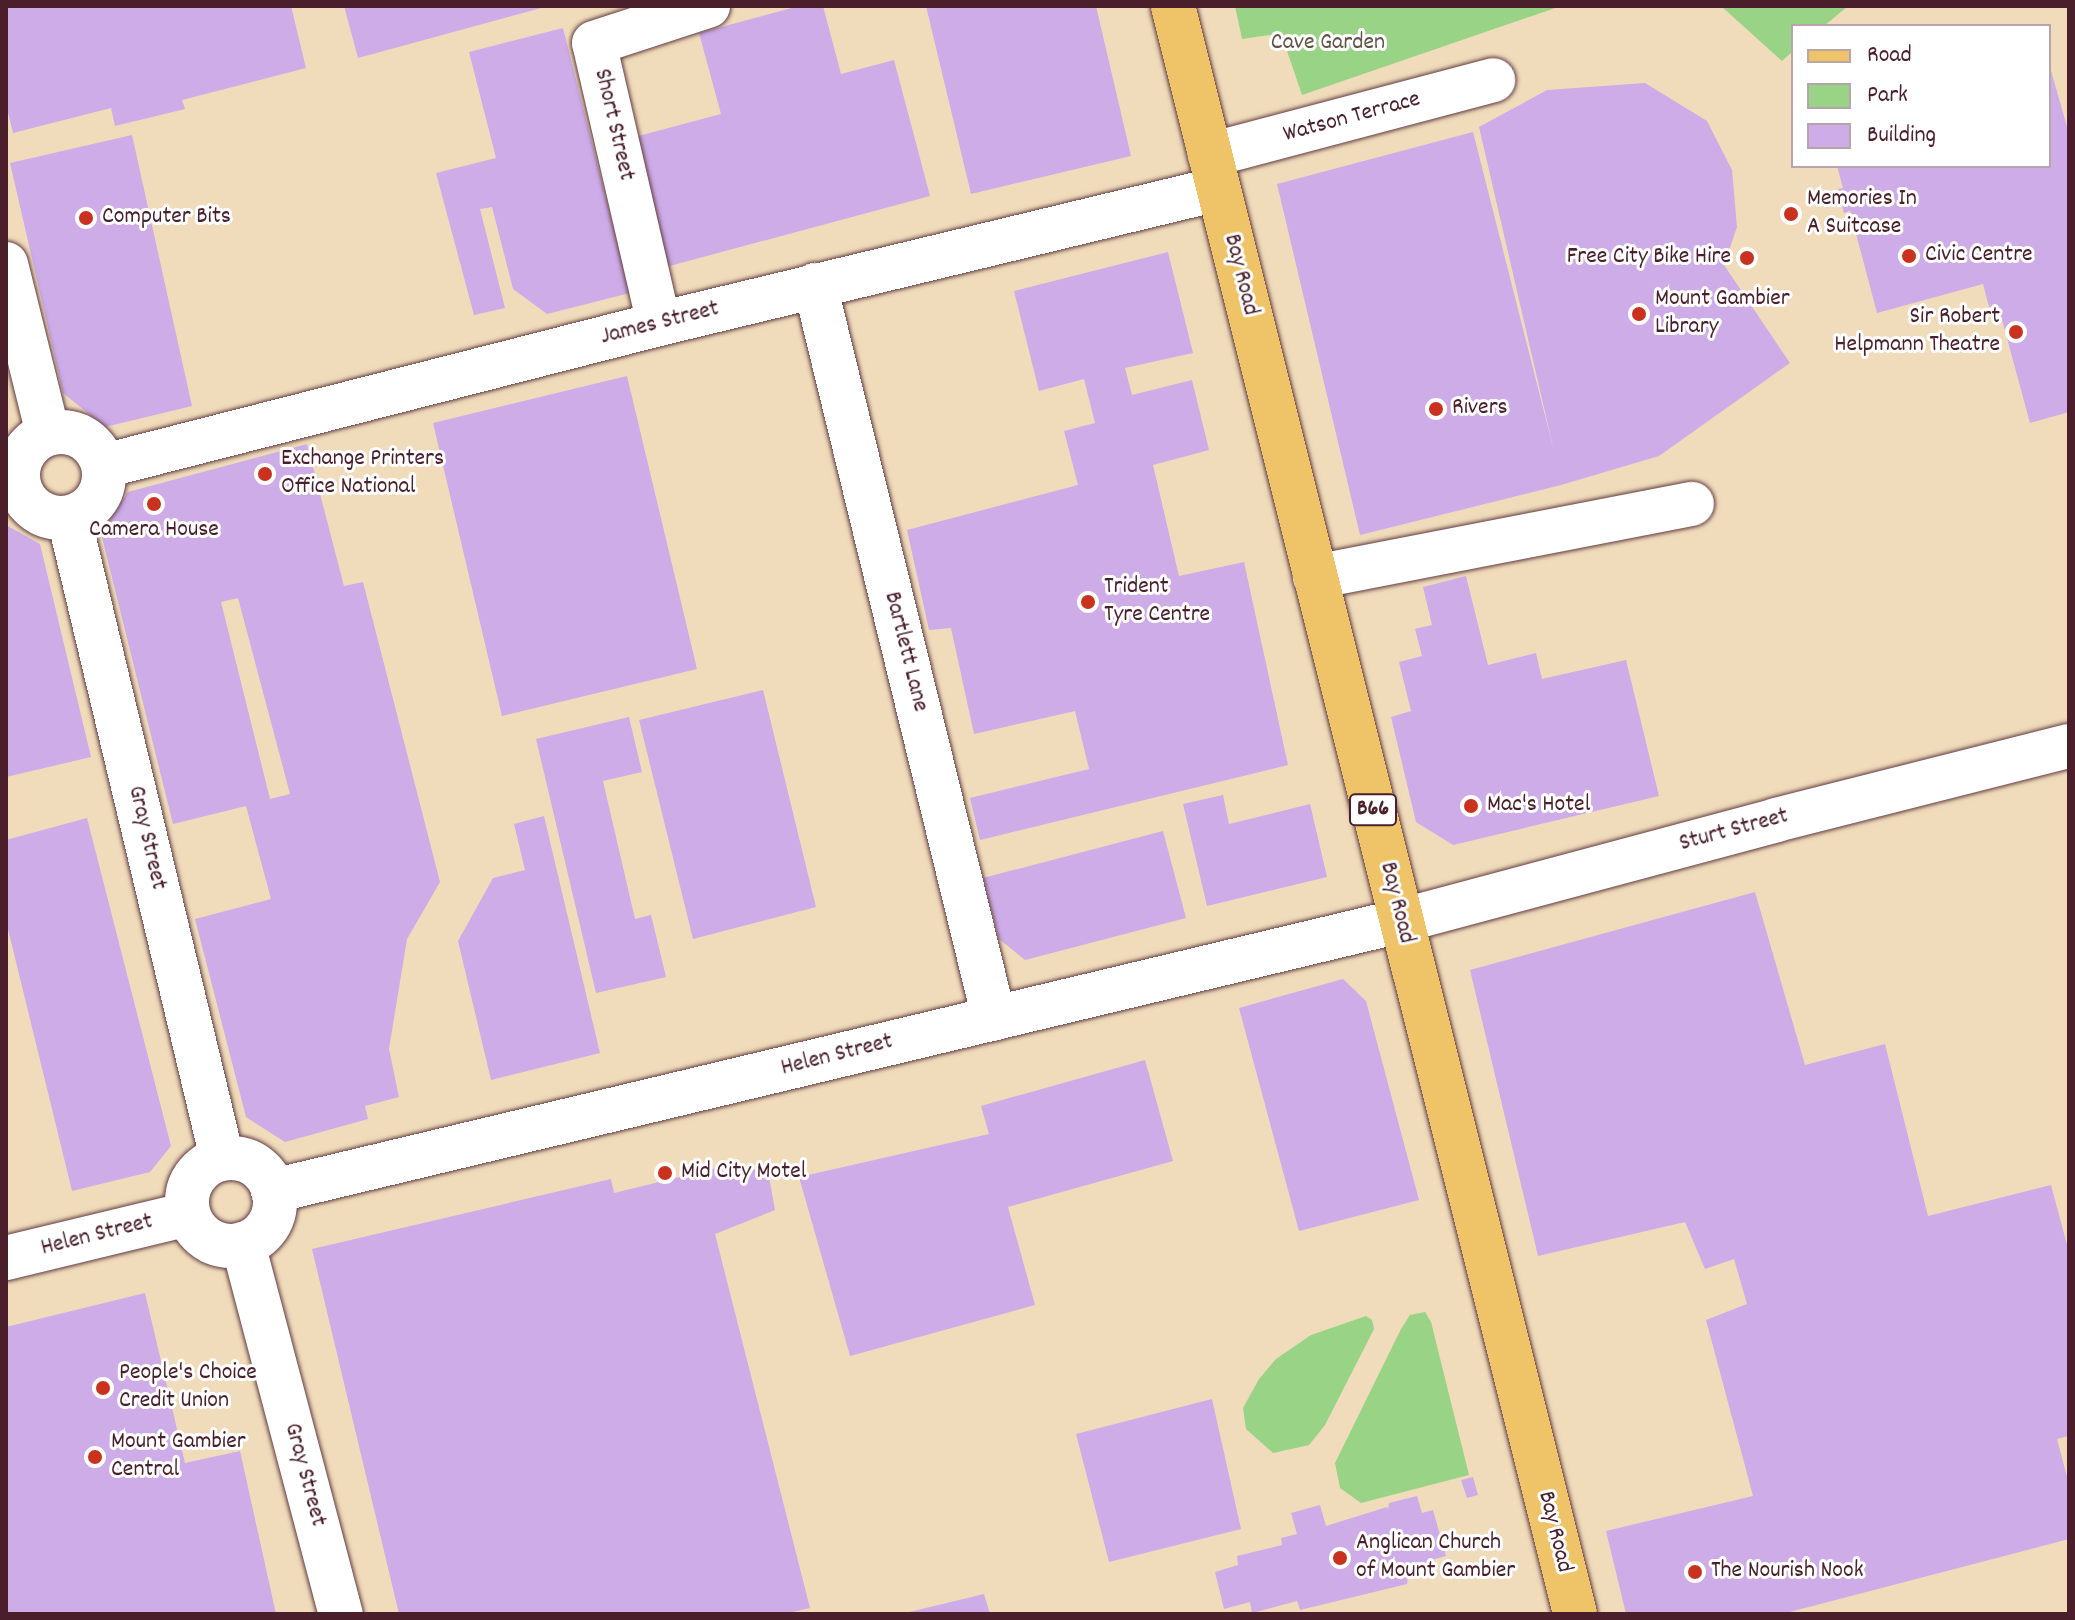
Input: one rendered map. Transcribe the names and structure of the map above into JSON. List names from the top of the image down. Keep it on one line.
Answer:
{"streets":{"main road":["Bay Road","B66"],"street":["Watson Terrace","Short Street","James Street","Bartlett Lane","Sturt Street","Gray Street","Helen Street"]},"crossings":[["Watson Terrace","Bay Road"],["Watson Terrace","James Street"],["Short Street","James Street"],["Bay Road","James Street"],["Bay Road","Sturt Street"],["Bay Road","Helen Street"],["James Street","Bartlett Lane"],["James Street","Gray Street"],["Bartlett Lane","Helen Street"],["Sturt Street","Helen Street"],["Gray Street","Helen Street"]],"parks":["Cave Garden"],"places":["Memories In A Suitcase","Computer Bits","Civic Centre","Free City Bike Hire","Mount Gambier Library","Sir Robert Helpmann Theatre","Rivers","Exchange Printers Office National","Camera House","Trident Tyre Centre","Mac's Hotel","Mid City Motel","People's Choice Credit Union","Mount Gambier Central","Anglican Church of Mount Gambier","The Nourish Nook"],"legend":["Road","Park","Building"]}
